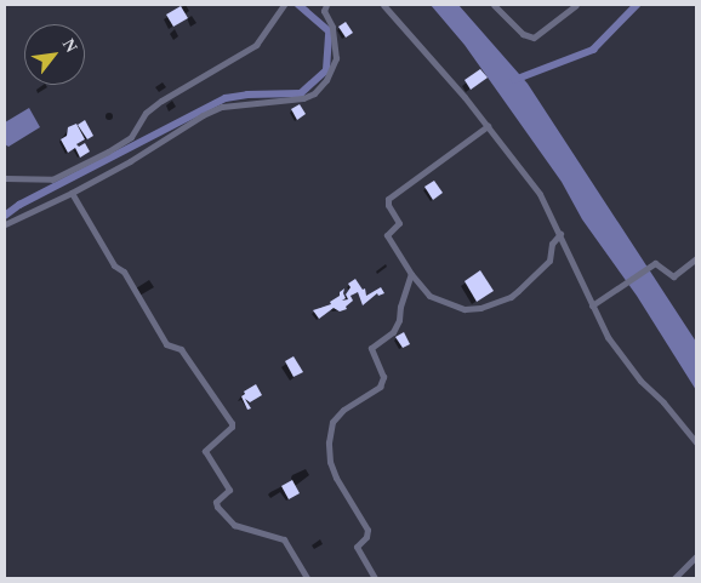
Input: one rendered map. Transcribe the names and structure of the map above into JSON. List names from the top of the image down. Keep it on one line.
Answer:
{"north":"top right"}
